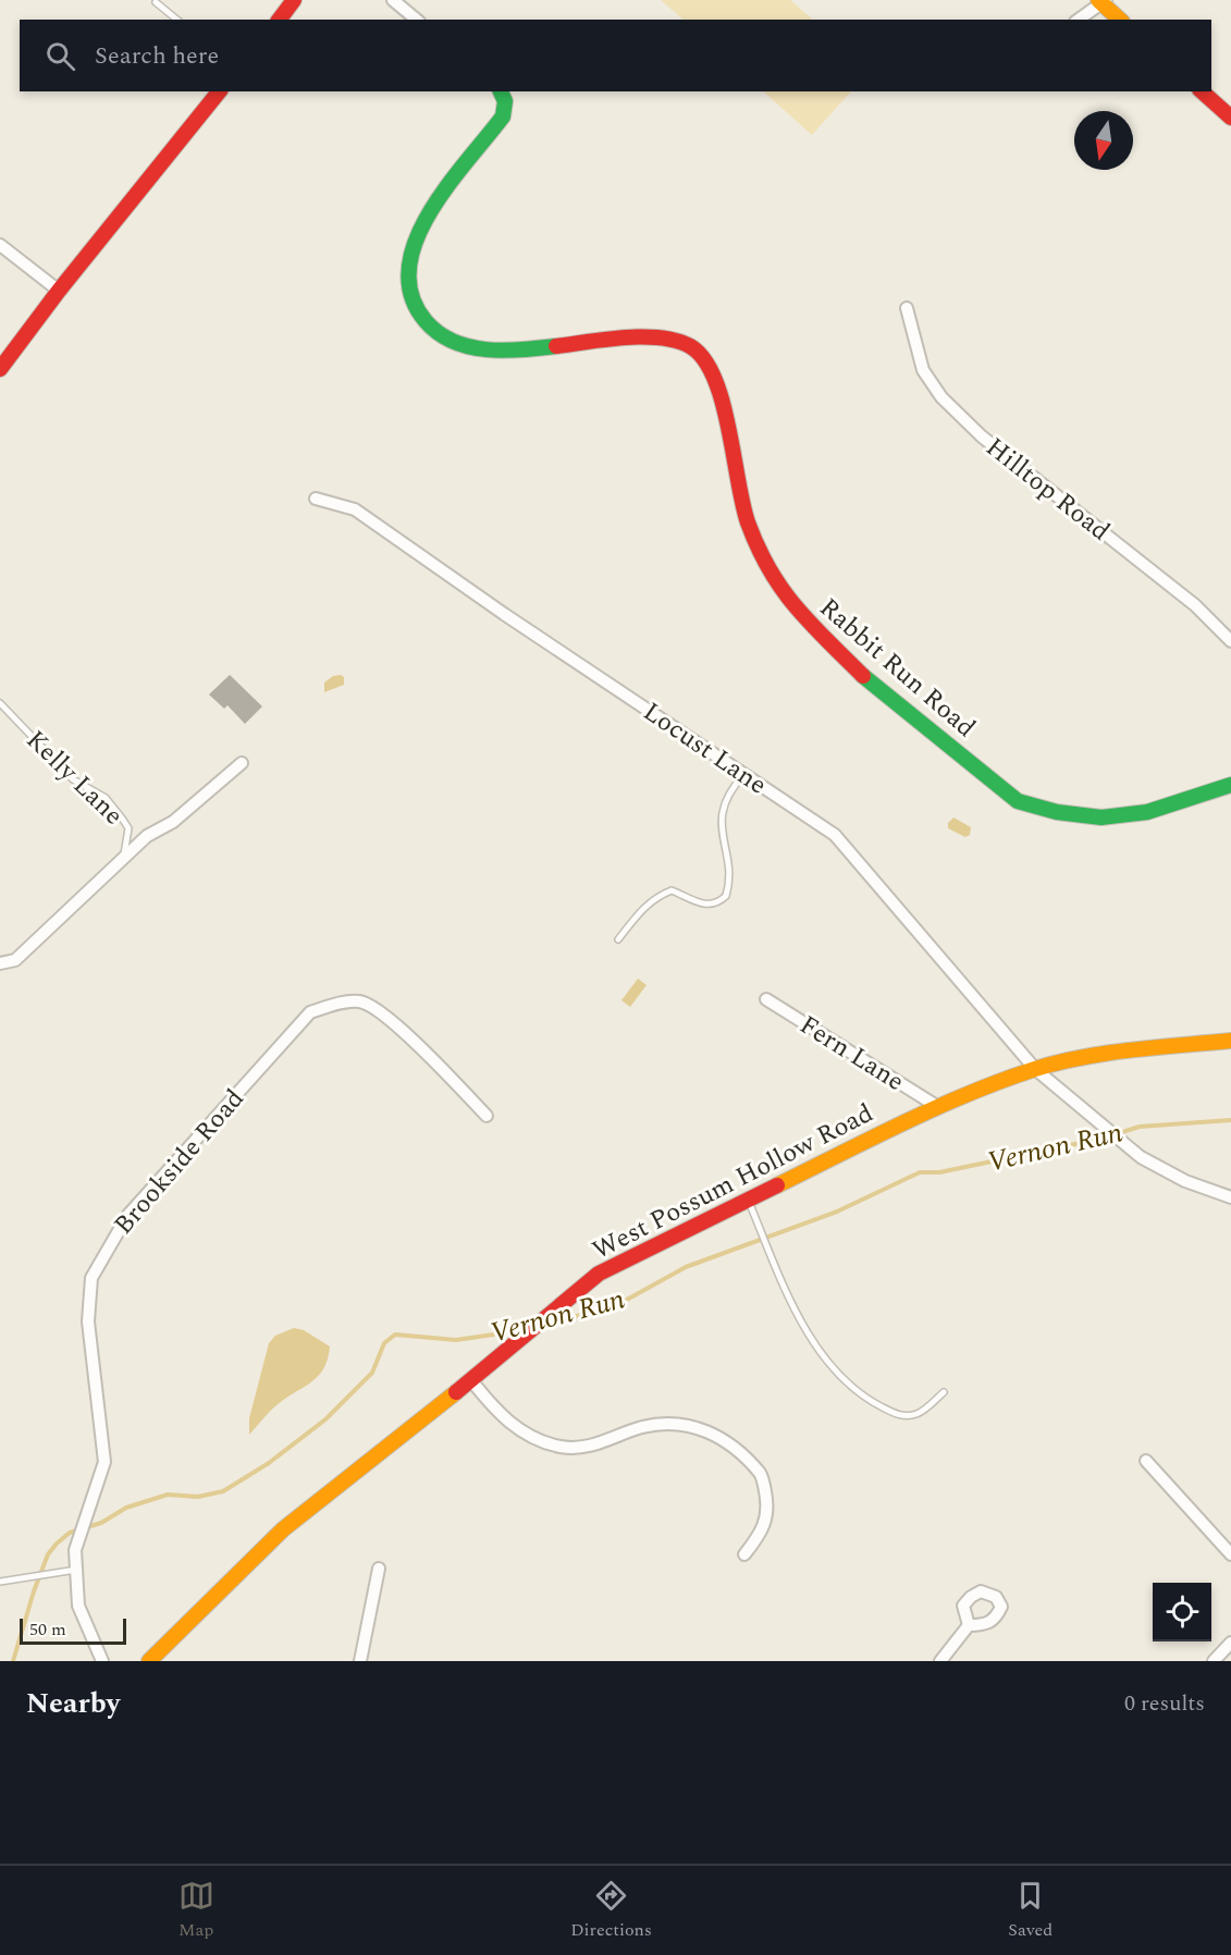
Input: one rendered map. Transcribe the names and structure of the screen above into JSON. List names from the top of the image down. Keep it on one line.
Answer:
{"streets":{"street":["Hilltop Road","Rabbit Run Road","Locust Lane","Fern Lane","Brookside Road","West Possum Hollow Road"],"lane":["Kelly Lane"]},"crossings":[["Locust Lane","West Possum Hollow Road"],["Fern Lane","West Possum Hollow Road"]],"water":["Vernon Run"],"scale_bar":"50 m","north":"bottom","page":{"search":"Search here","scale":"50 m","heading":["Nearby","0 results"],"nav":["Map","Directions","Saved"]}}
